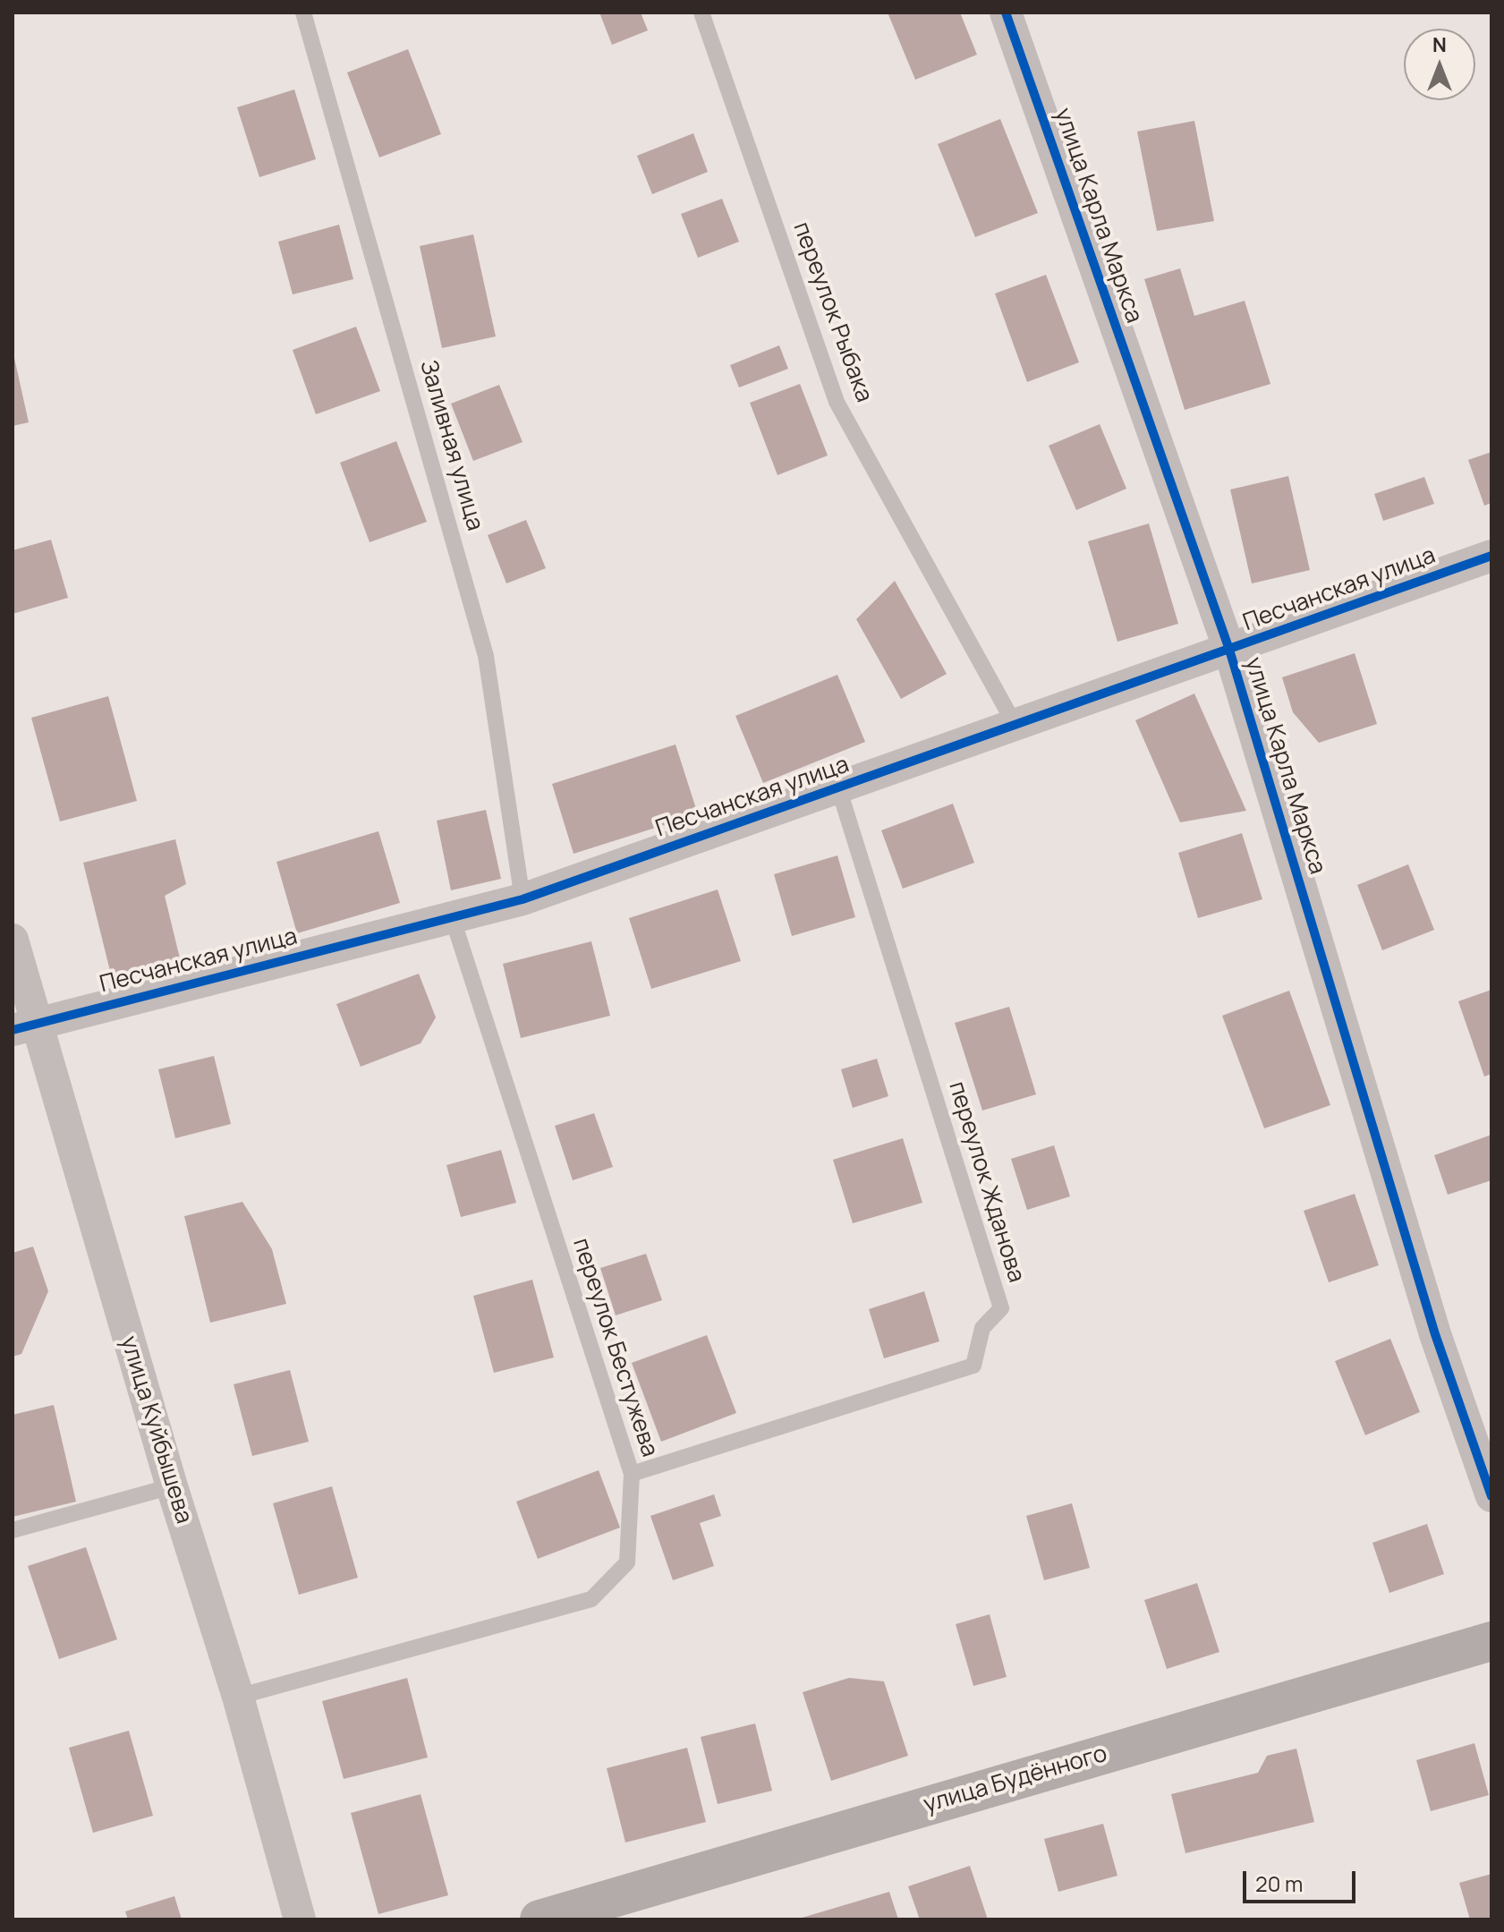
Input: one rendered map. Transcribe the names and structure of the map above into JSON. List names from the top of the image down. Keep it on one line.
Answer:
{"streets":{"street":["улица Карла Маркса","Песчанская улица","улица Куйбышева","улица Будённого"],"lane":["переулок Рыбака","Заливная улица","переулок Жданова","переулок Бестужева"]},"crossings":[["улица Карла Маркса","Песчанская улица"],["переулок Рыбака","Песчанская улица"],["Заливная улица","Песчанская улица"],["Песчанская улица","переулок Жданова"],["Песчанская улица","переулок Бестужева"],["Песчанская улица","улица Куйбышева"],["переулок Жданова","переулок Бестужева"],["переулок Бестужева","улица Куйбышева"]],"scale_bar":"20 m","north":"top"}
